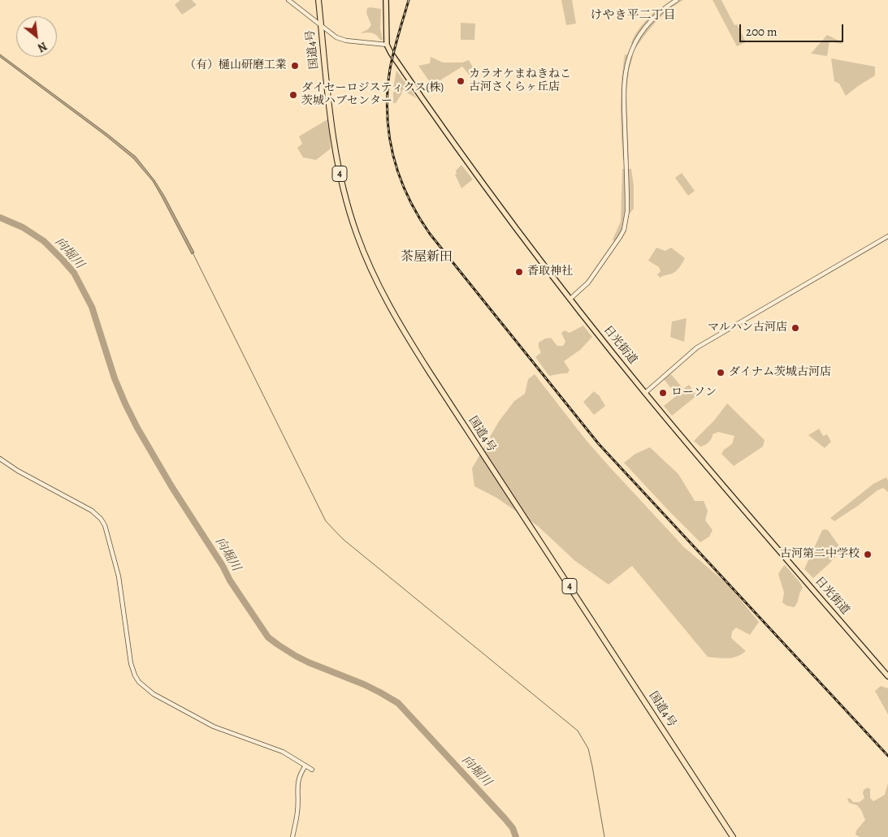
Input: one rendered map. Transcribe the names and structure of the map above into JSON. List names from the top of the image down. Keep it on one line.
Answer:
{"streets":{"highway":["国道4号","4"],"main road":["日光街道"]},"districts":["けやき平二丁目","茶屋新田"],"water":["向堀川"],"places":["（有）樋山研磨工業","カラオケまねきねこ 古河さくらヶ丘店","ダイセーロジスティクス(株) 茨城ハブセンター","香取神社","マルハン古河店","ダイナム茨城古河店","ローソン","古河第二中学校"],"scale_bar":"200 m","north":"bottom right"}
